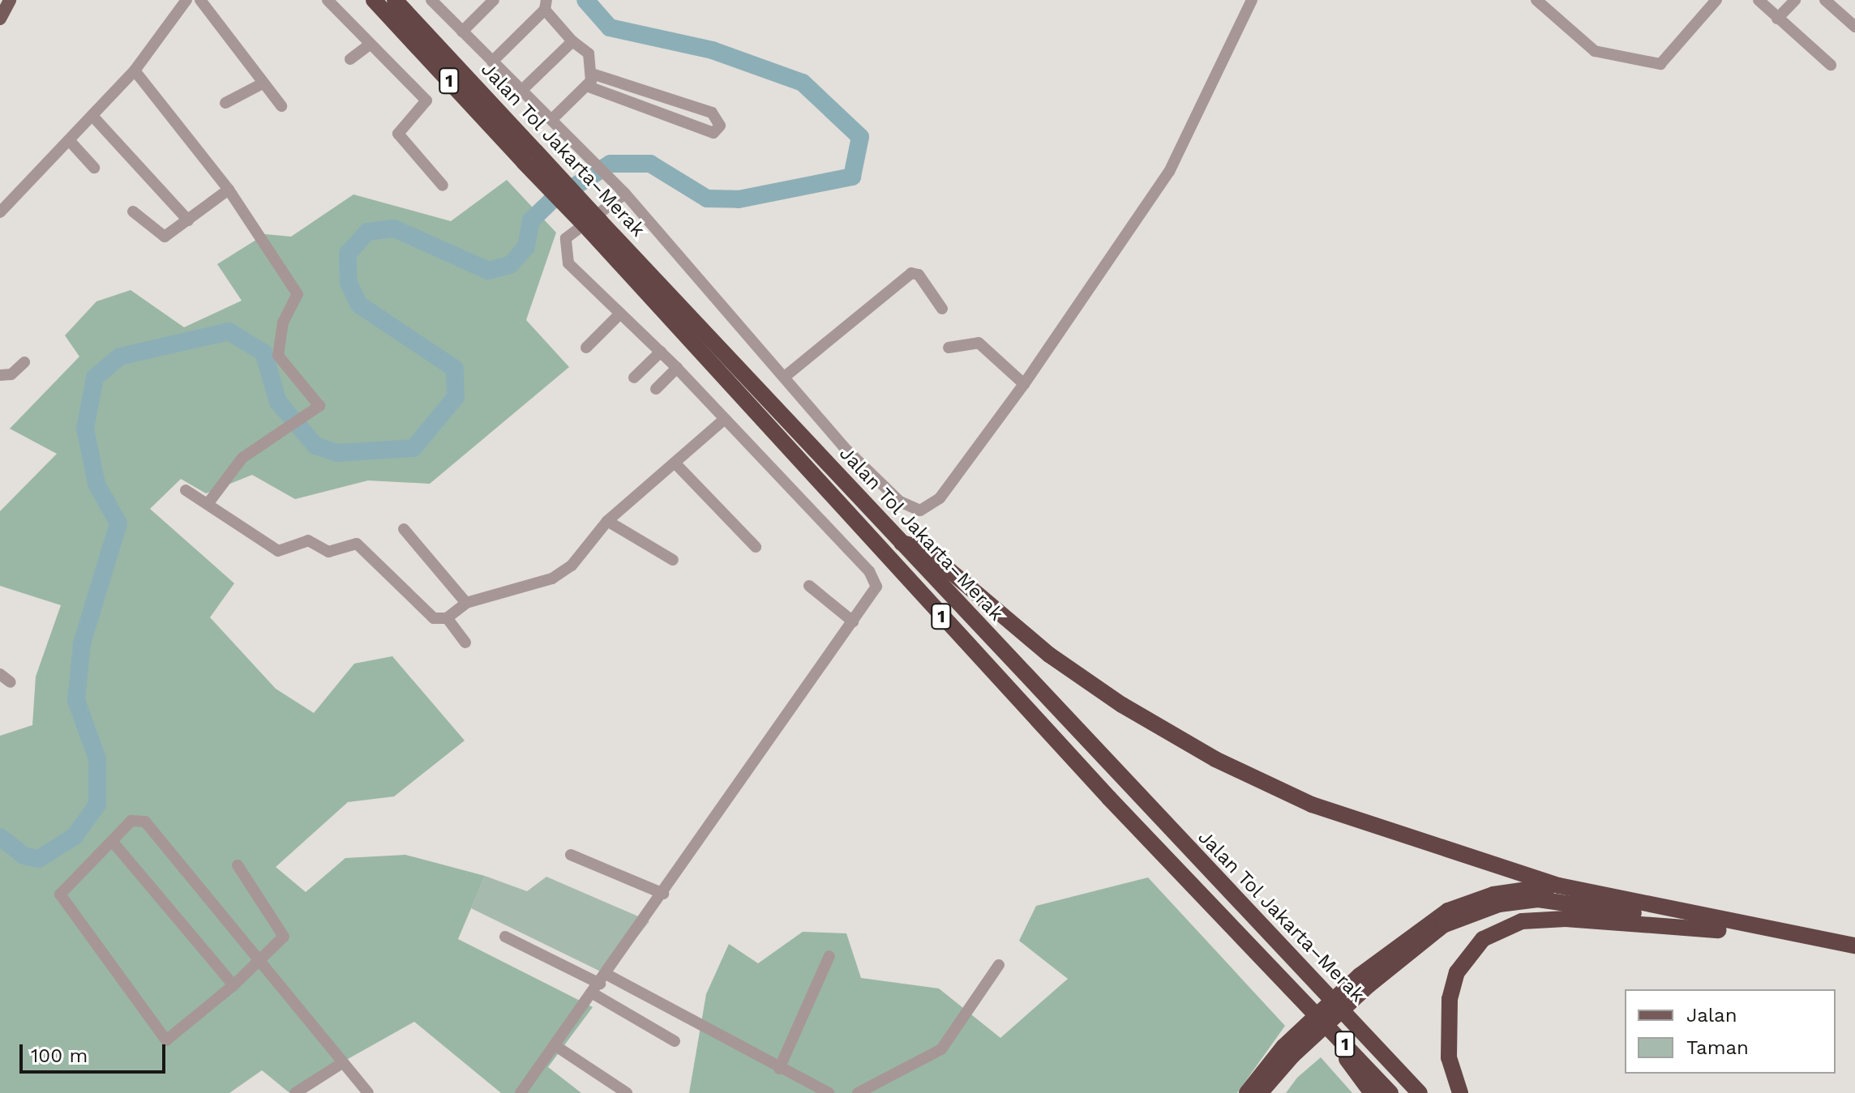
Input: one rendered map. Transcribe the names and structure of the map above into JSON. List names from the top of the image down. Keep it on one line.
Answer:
{"streets":{"highway":["1","Jalan Tol Jakarta–Merak"]},"legend":["Jalan","Taman"],"scale_bar":"100 m"}
